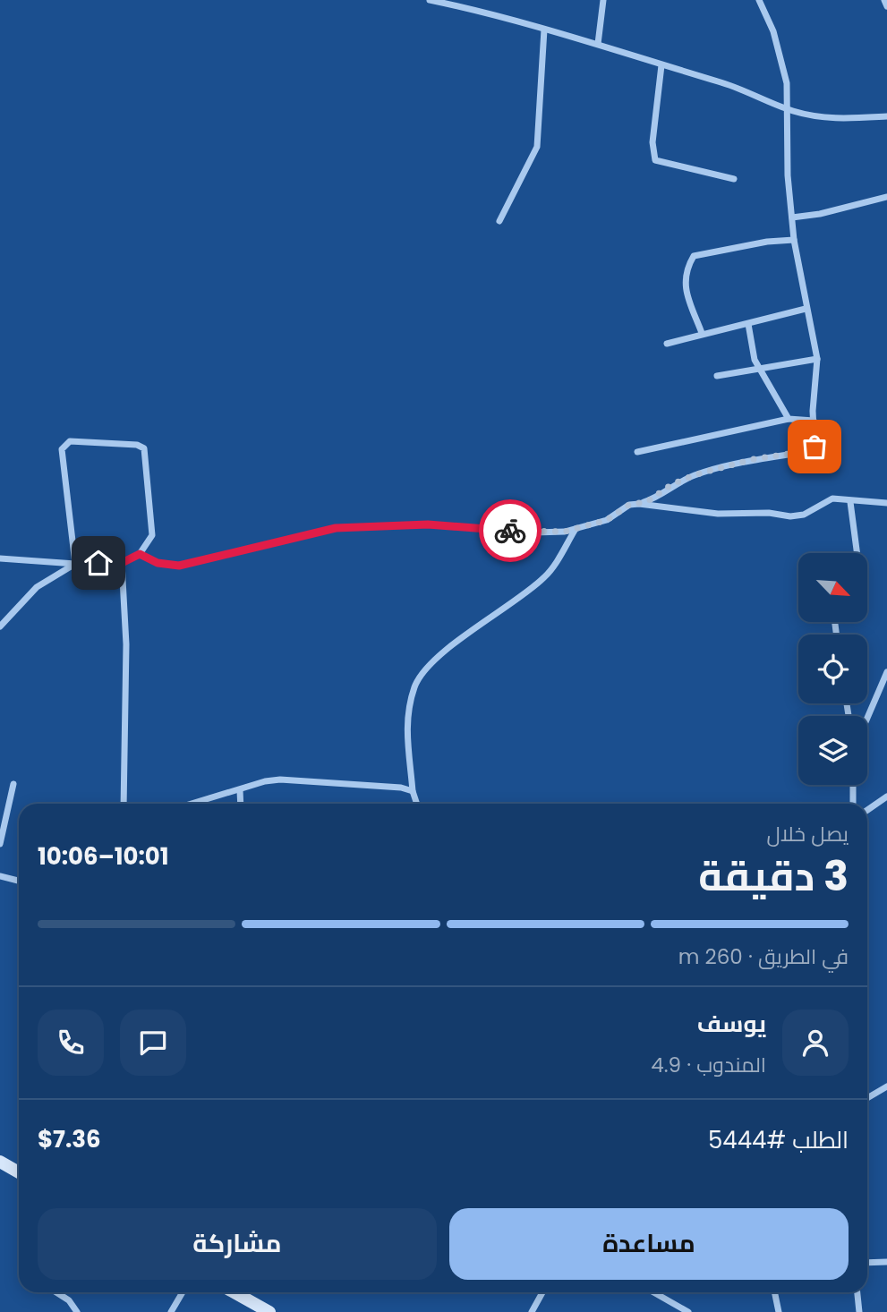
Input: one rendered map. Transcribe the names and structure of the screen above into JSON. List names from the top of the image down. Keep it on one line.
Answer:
{"north":"bottom right","page":{"heading":["3 دقيقة","يصل خلال","10:01–10:06"],"panel":["يوسف","المندوب · 4.9","الطلب #5444","$7.36"],"bar":"في الطريق · 260 m","buttons":["مساعدة","مشاركة"]}}
